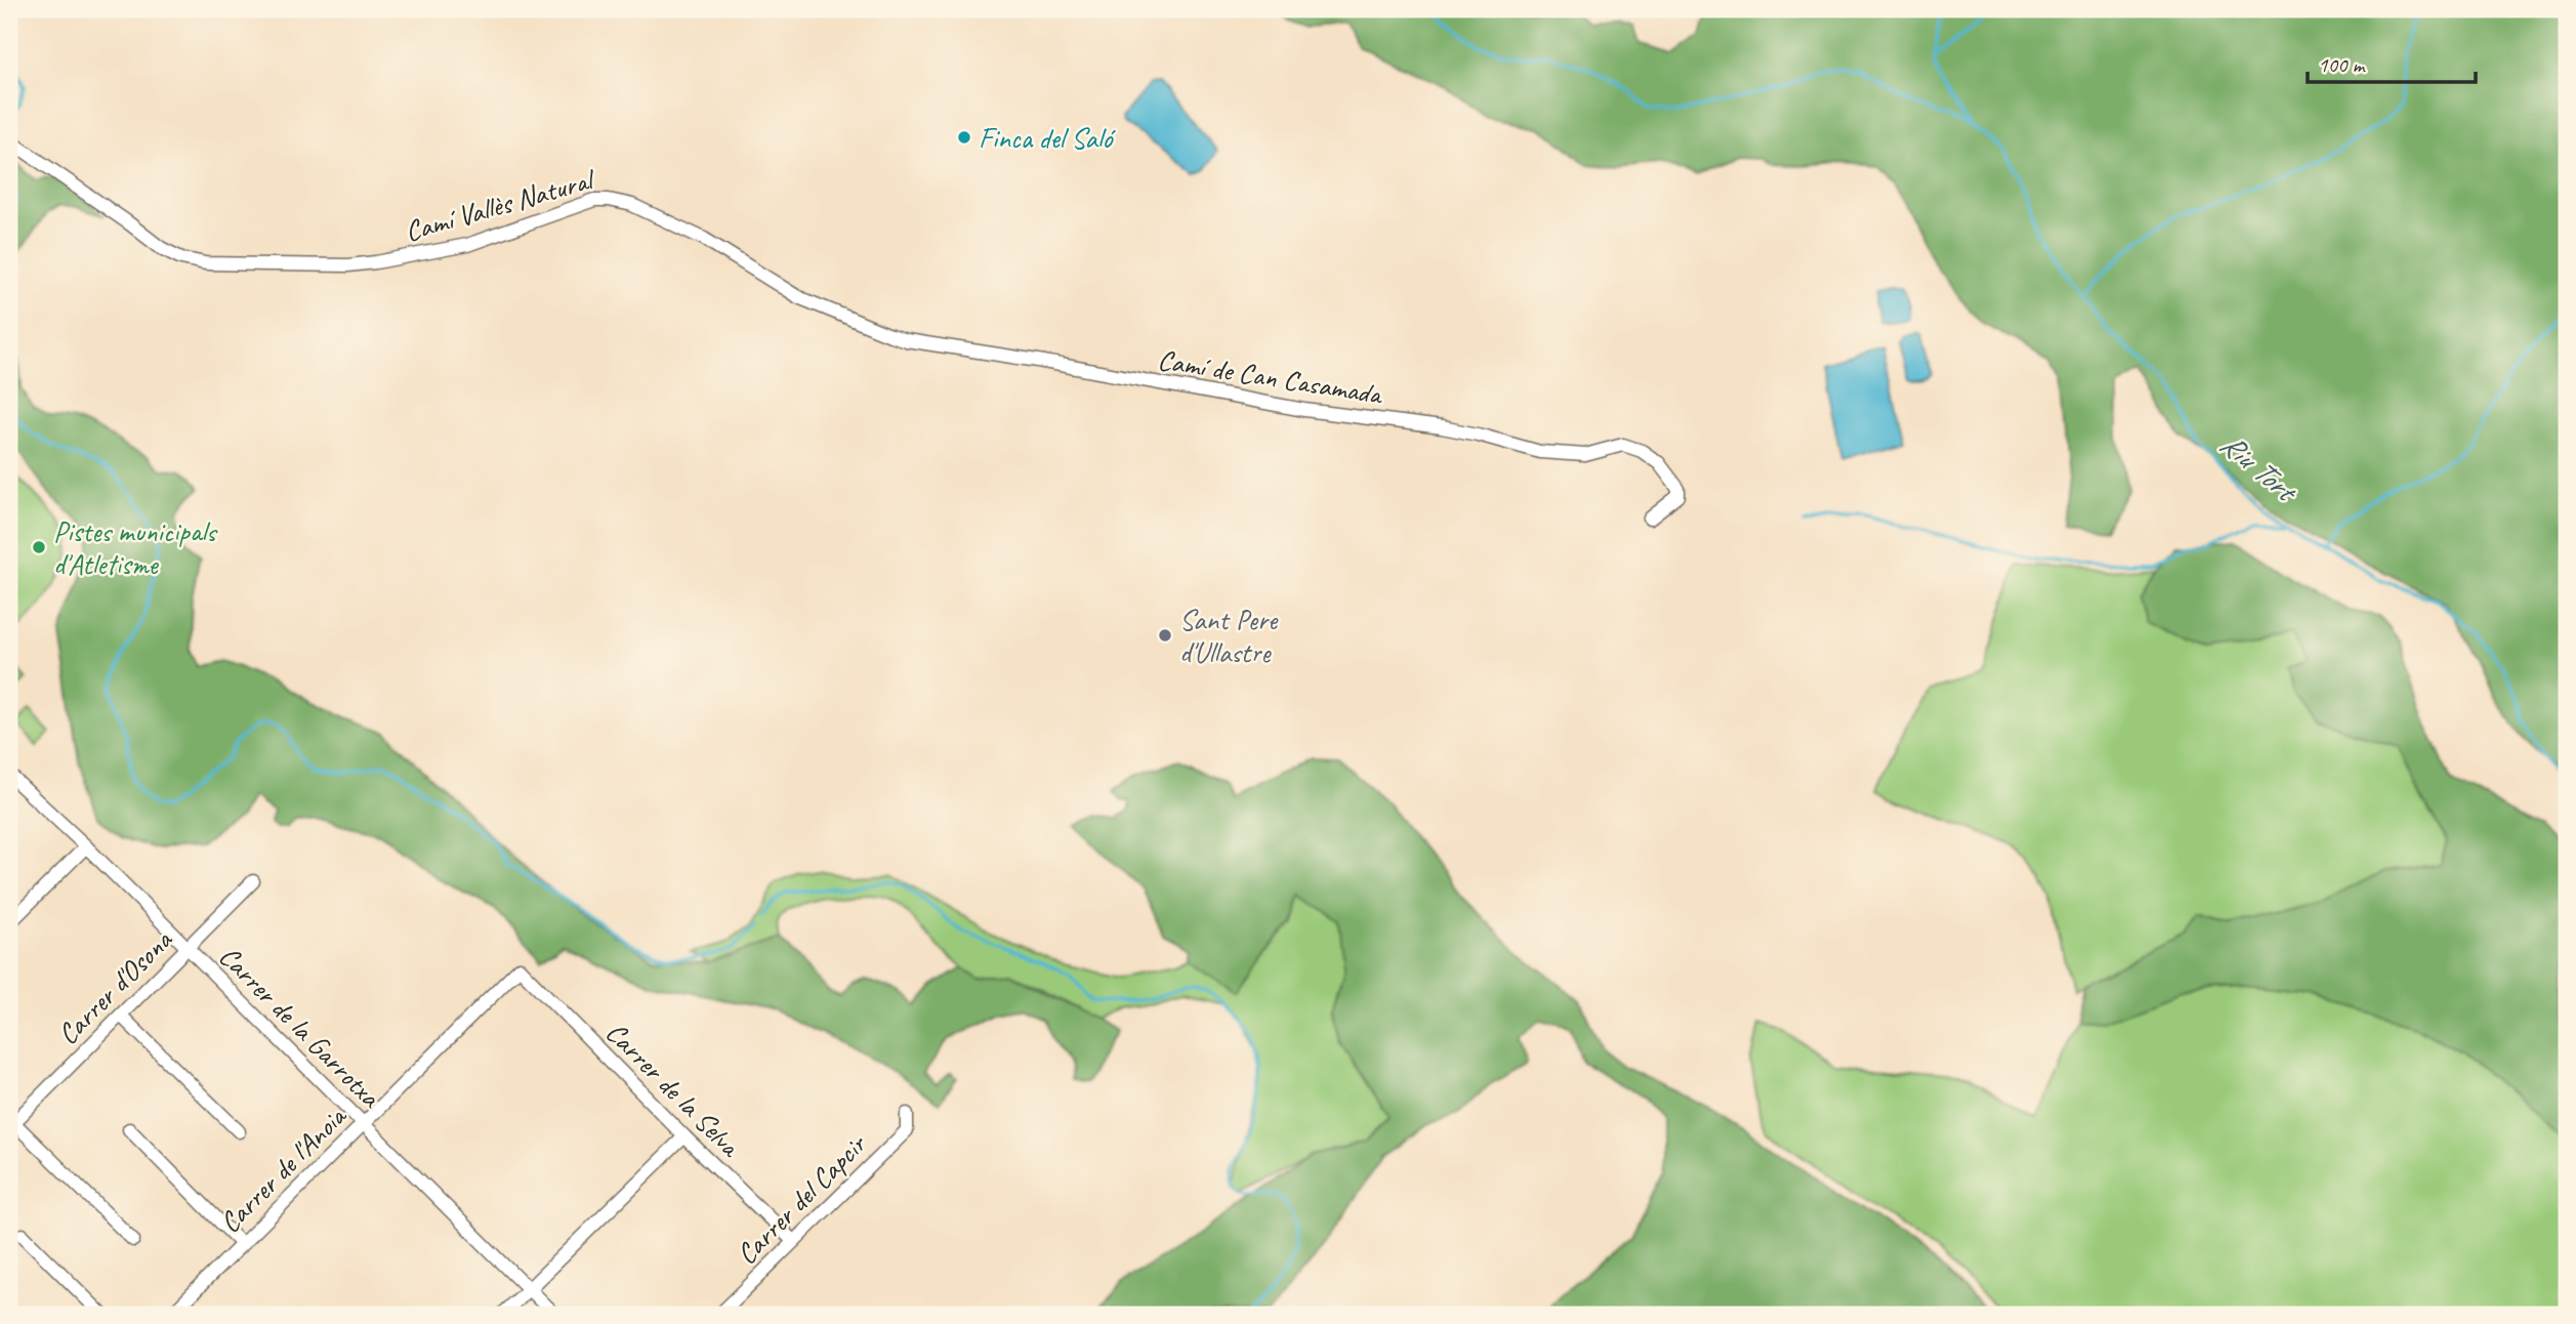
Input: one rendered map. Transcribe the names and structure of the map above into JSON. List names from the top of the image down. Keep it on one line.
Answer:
{"streets":{"street":["Camí Vallès Natural","Camí de Can Casamada","Carrer d'Osona","Carrer de la Garrotxa","Carrer de la Selva","Carrer de l'Anoia","Carrer del Capcir"]},"crossings":[["Camí Vallès Natural","Camí de Can Casamada"],["Carrer d'Osona","Carrer de la Garrotxa"],["Carrer de la Garrotxa","Carrer de l'Anoia"],["Carrer de la Selva","Carrer de l'Anoia"],["Carrer de la Selva","Carrer del Capcir"]],"water":["Riu Tort"],"places":["Finca del Saló","Pistes municipals d'Atletisme","Sant Pere d'Ullastre"],"scale_bar":"100 m"}
